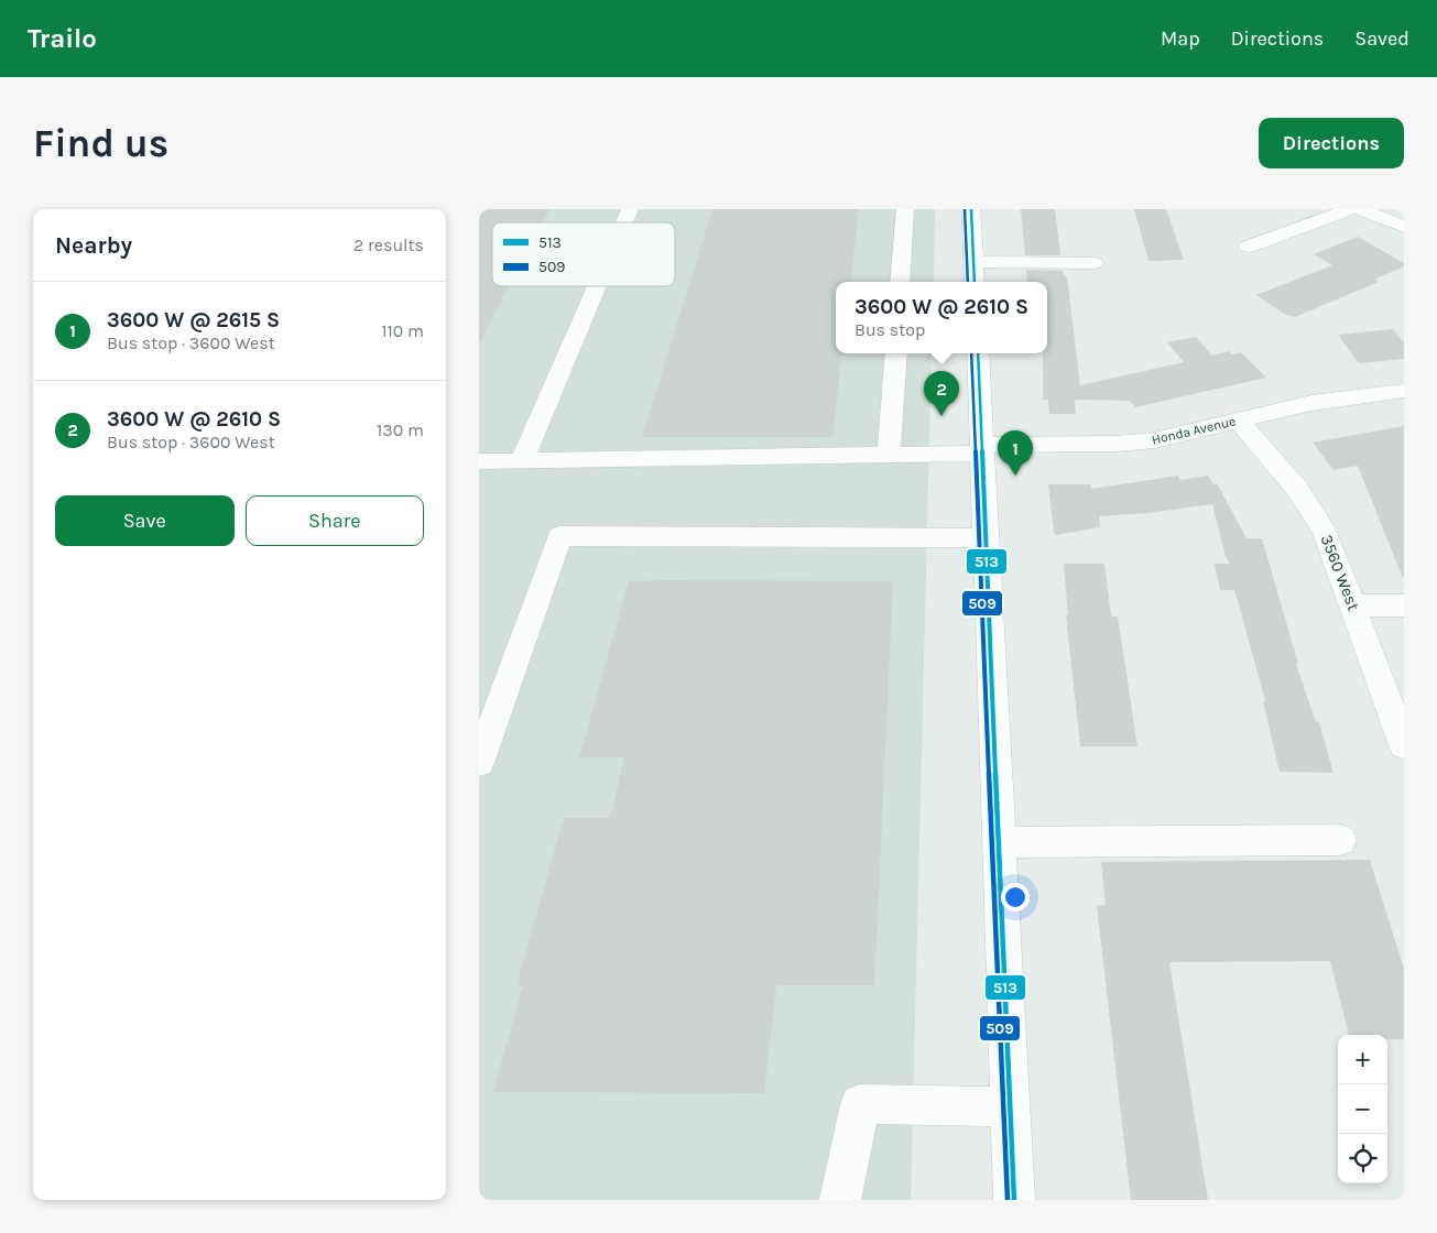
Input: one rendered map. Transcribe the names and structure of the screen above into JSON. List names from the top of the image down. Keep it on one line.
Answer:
{"streets":{"street":["Honda Avenue","3560 West"]},"crossings":[["Honda Avenue","3560 West"]],"lines":["transit line 513","transit line 509"],"legend":["513","509"],"page":{"header":"Trailo","nav":["Map","Directions","Saved"],"buttons":["Directions",["Save","Share"]],"title":"Find us","heading":["Nearby","2 results"],"list":[{"mark":"1","name":"3600 W @ 2615 S","note":"Bus stop · 3600 West","value":"110 m"},{"mark":"2","name":"3600 W @ 2610 S","note":"Bus stop · 3600 West","value":"130 m"}],"popup":["3600 W @ 2610 S","Bus stop"],"pins":["2","1"],"map_buttons":["+","−"]}}
